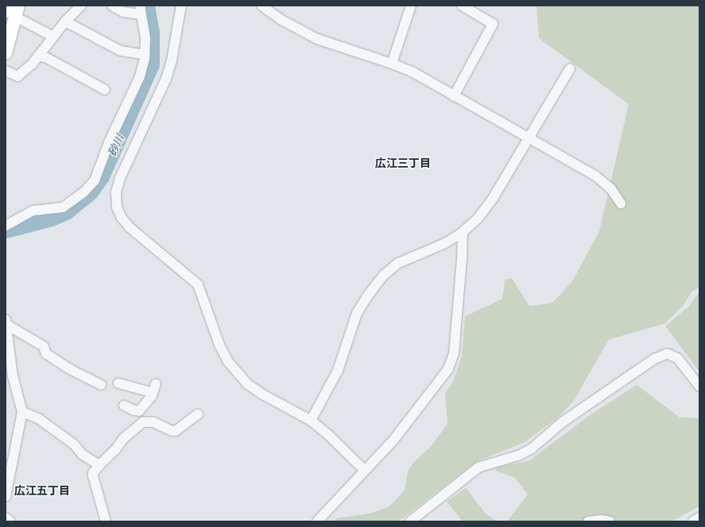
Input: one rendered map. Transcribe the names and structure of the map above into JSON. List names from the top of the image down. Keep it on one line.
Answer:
{"districts":["広江三丁目","広江五丁目"],"water":["砂川"]}
